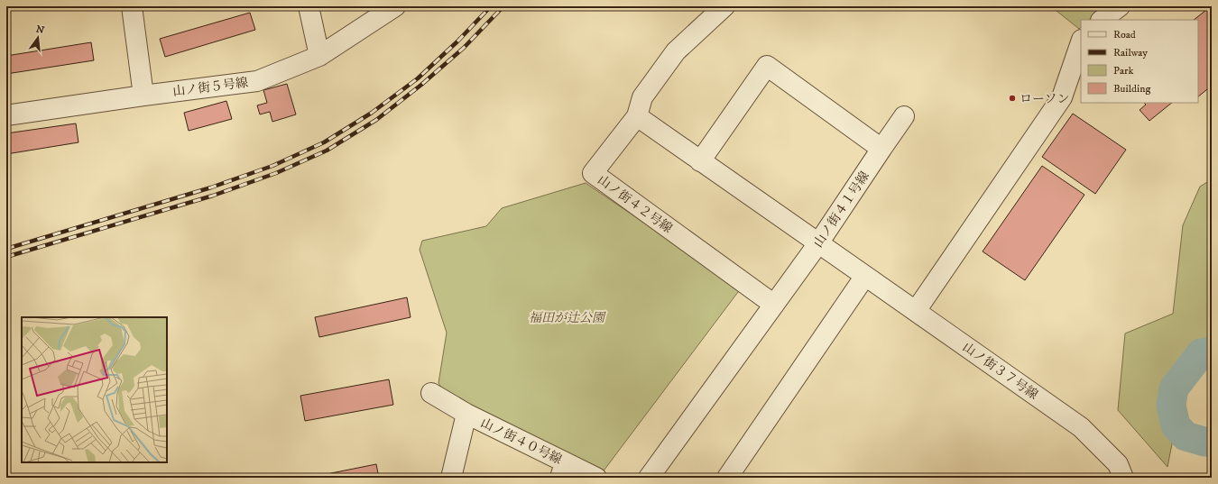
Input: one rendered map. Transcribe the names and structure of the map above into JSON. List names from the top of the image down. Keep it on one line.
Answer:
{"streets":{"street":["山ノ街５号線","山ノ街４２号線","山ノ街４１号線","山ノ街３７号線","山ノ街４０号線"]},"crossings":[["山ノ街４２号線","山ノ街４１号線"],["山ノ街４１号線","山ノ街３７号線"]],"parks":["福田が辻公園"],"places":["ローソン"],"legend":["Road","Railway","Park","Building"],"north":"top"}
